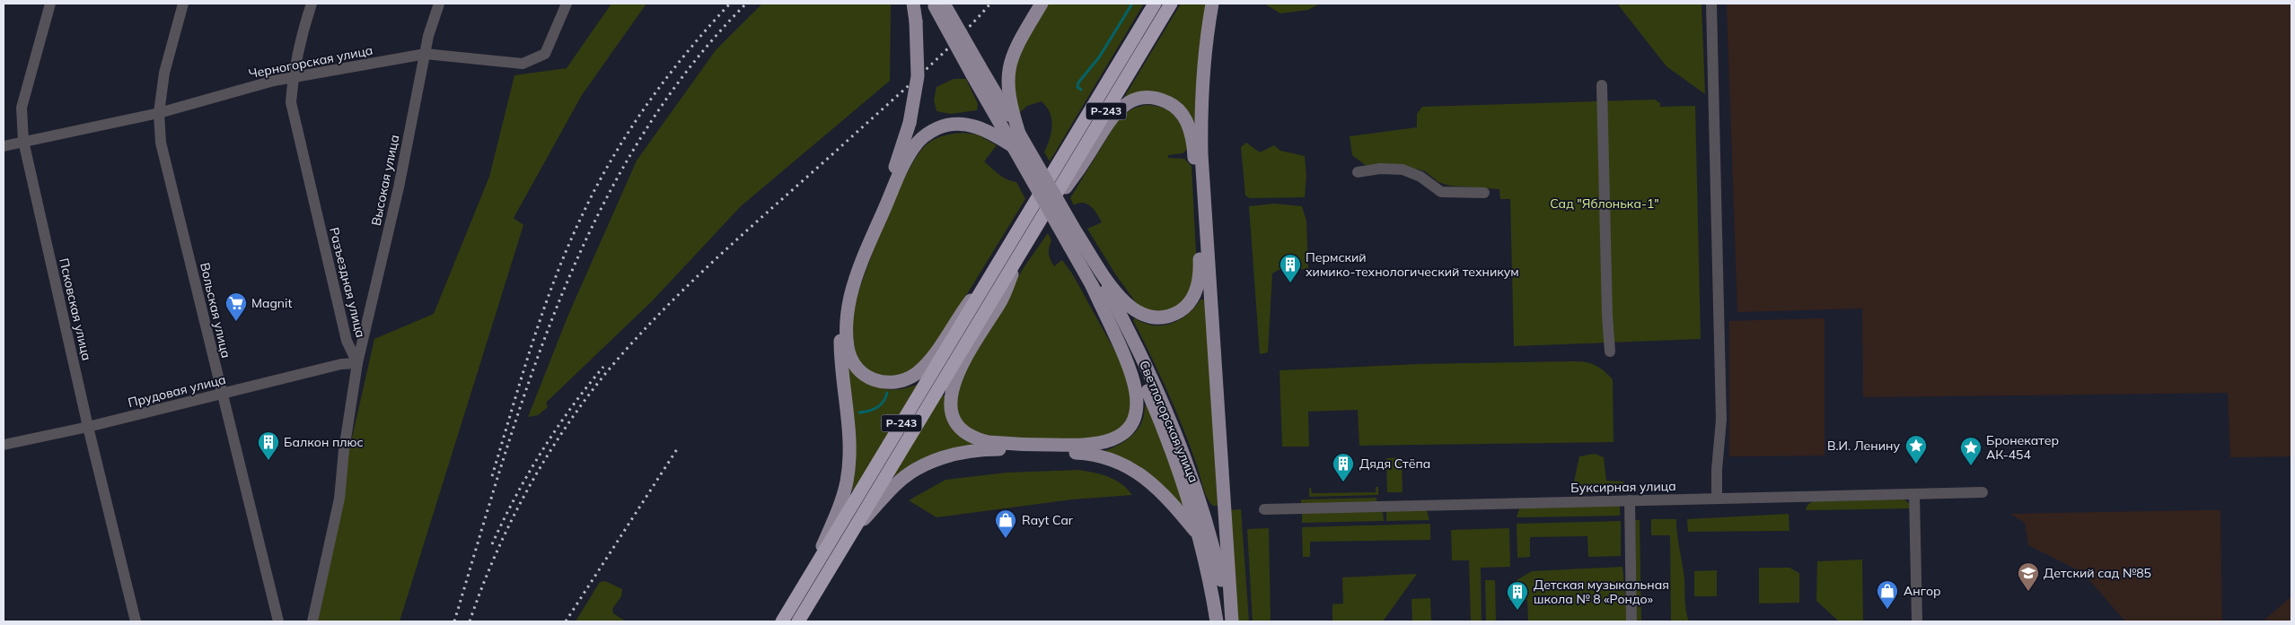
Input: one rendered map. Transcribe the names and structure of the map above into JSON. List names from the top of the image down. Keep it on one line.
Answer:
{"streets":{"highway":["Р-243"],"main road":["Светлогорская улица"],"street":["Черногорская улица","Высокая улица","Разъездная улица","Псковская улица","Вольская улица","Прудовая улица","Буксирная улица"]},"crossings":[["Черногорская улица","Высокая улица"],["Черногорская улица","Разъездная улица"],["Черногорская улица","Псковская улица"],["Черногорская улица","Вольская улица"],["Высокая улица","Разъездная улица"],["Высокая улица","Прудовая улица"],["Разъездная улица","Прудовая улица"],["Псковская улица","Прудовая улица"],["Вольская улица","Прудовая улица"]],"parks":["Сад \"Яблонька-1\""],"places":{"building":["Пермский химико-технологический техникум","Балкон плюс","Дядя Стёпа","Детская музыкальная школа № 8 «Рондо»"],"supermarket":["Magnit"],"place":["В.И. Ленину","Бронекатер АК-454"],"shop":["Rayt Car","Ангор"],"school or university":["Детский сад №85"]}}
